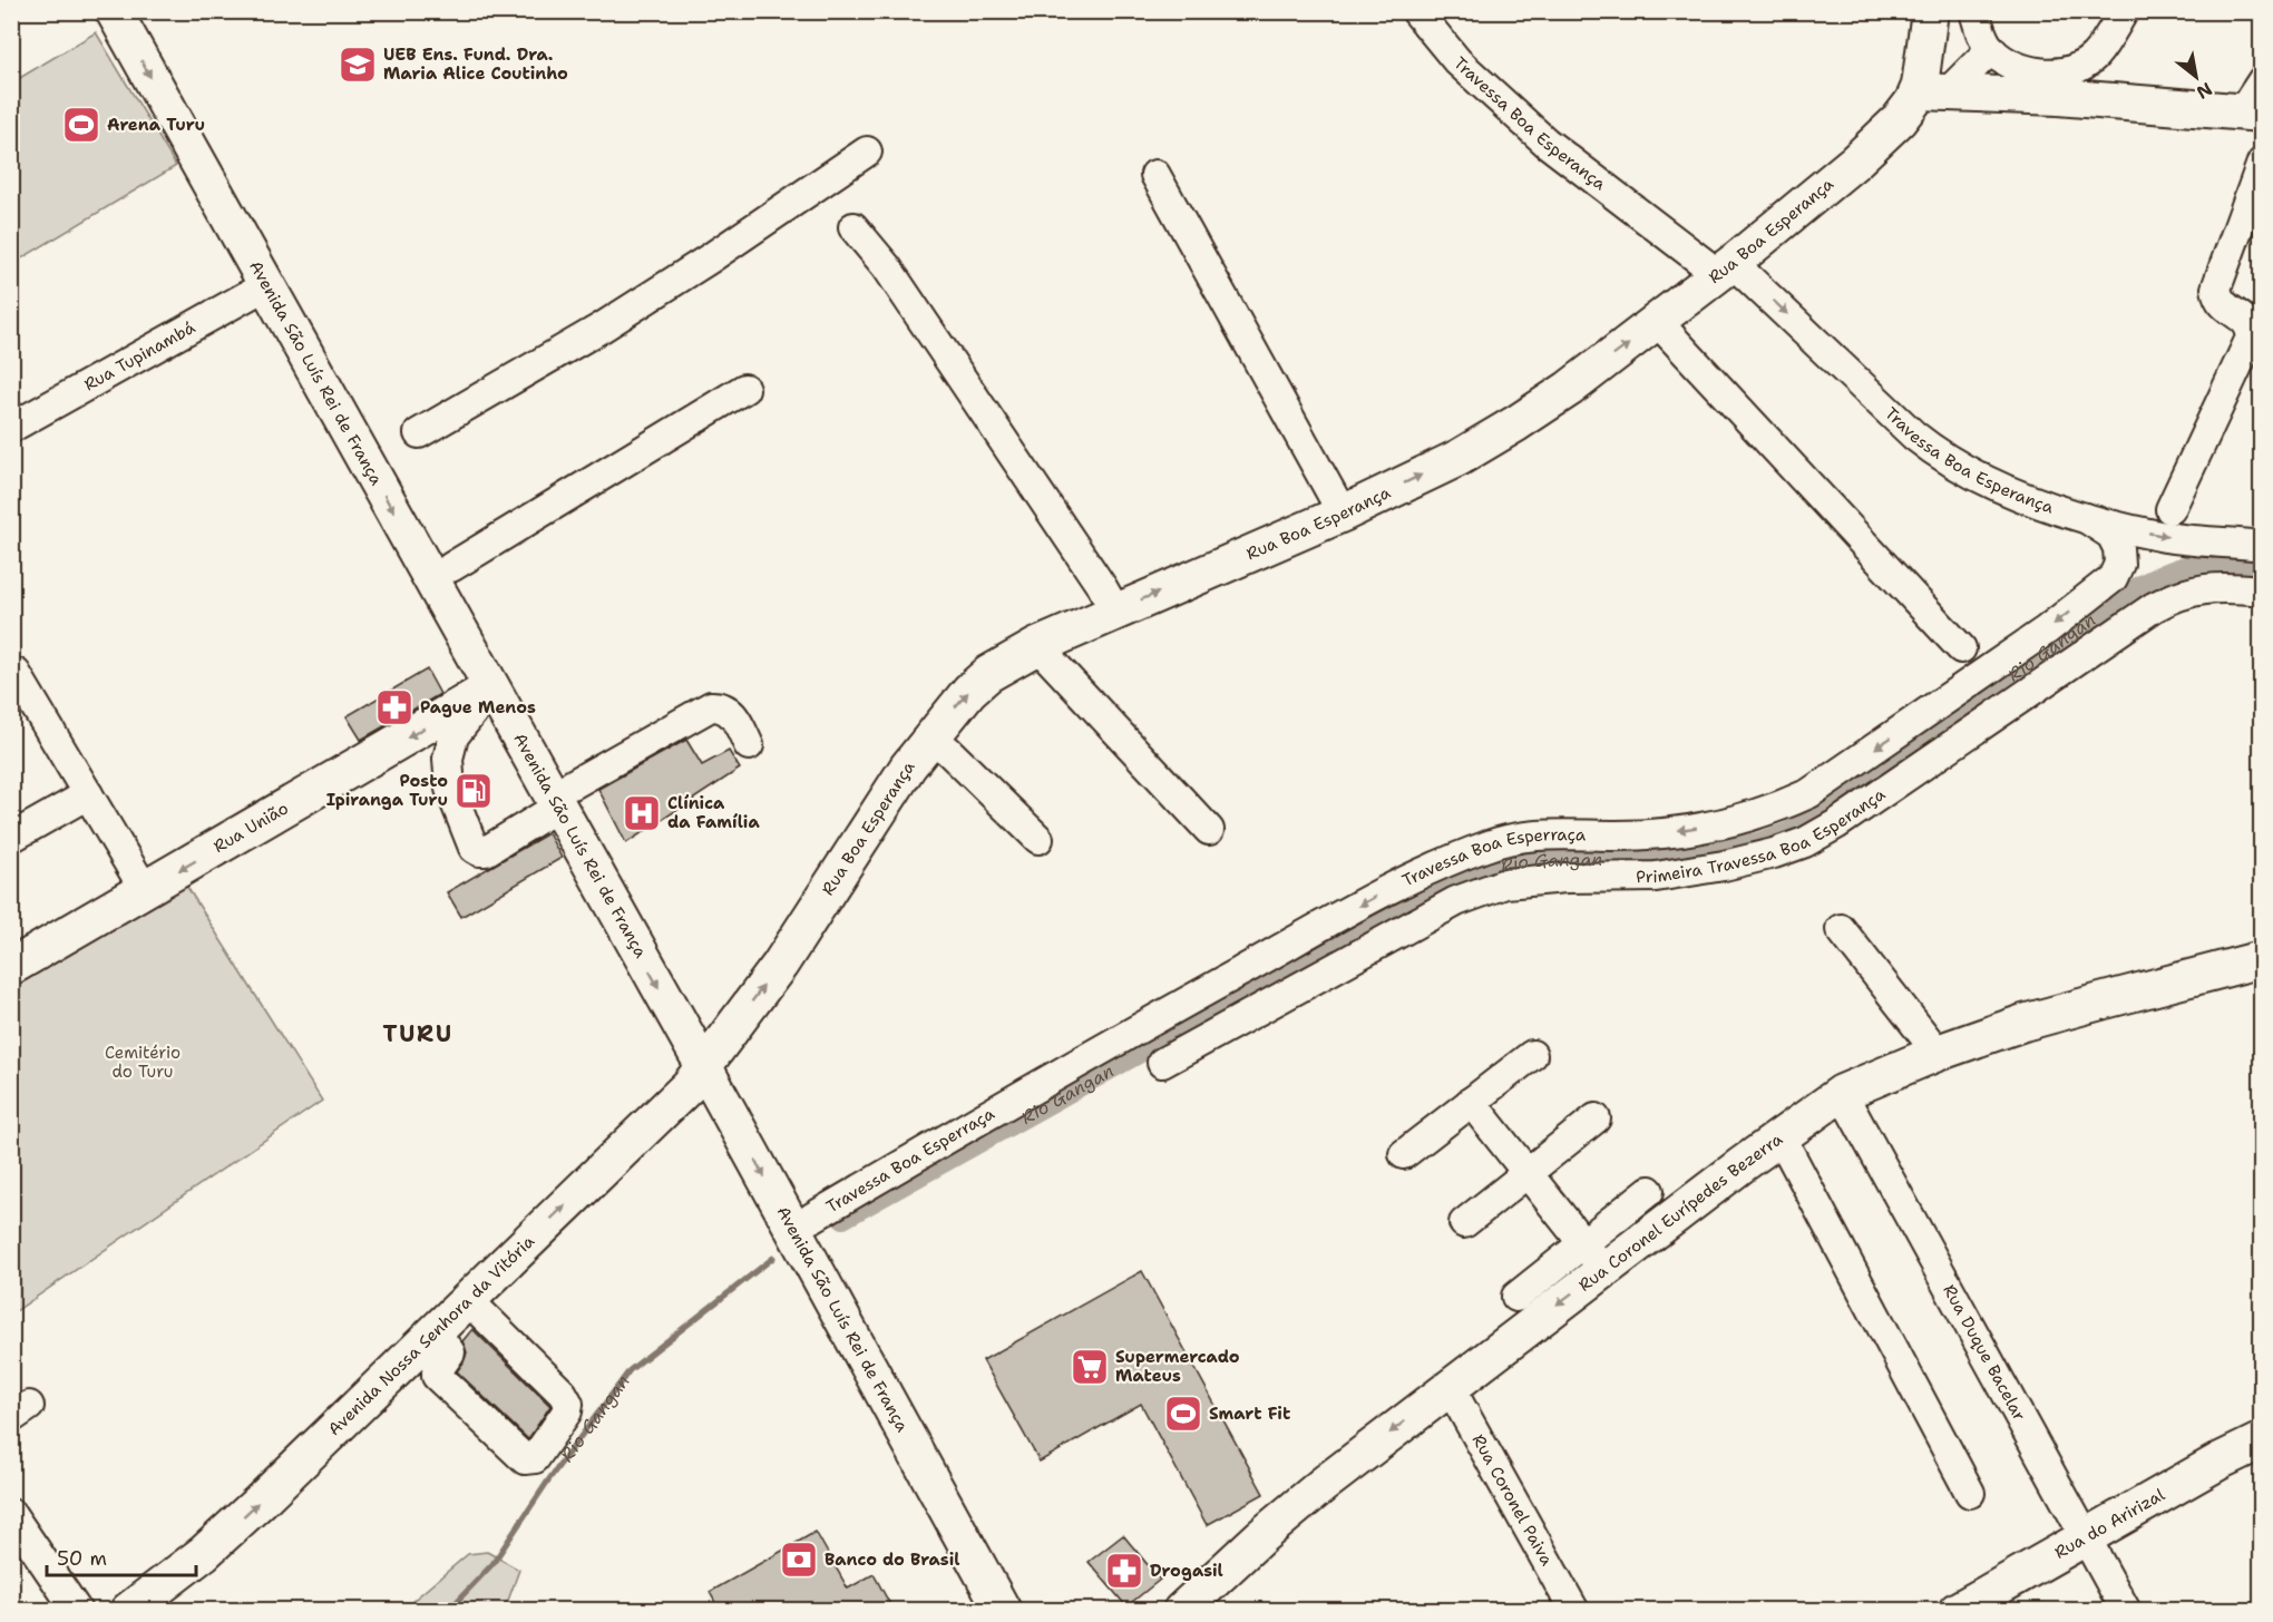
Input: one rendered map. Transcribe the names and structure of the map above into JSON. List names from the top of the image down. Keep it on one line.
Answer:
{"streets":{"main road":["Rua Boa Esperança","Avenida São Luís Rei de França","Rua União","Rua Coronel Eurípedes Bezerra","Avenida Nossa Senhora da Vitória","Rua do Aririzal"],"street":["Travessa Boa Esperança","Rua Tupinambá","Primeira Travessa Boa Esperança","Travessa Boa Esperraça","Rua Duque Bacelar","Rua Coronel Paiva"]},"crossings":[["Travessa Boa Esperança","Rua Boa Esperança"],["Travessa Boa Esperança","Travessa Boa Esperraça"],["Rua Boa Esperança","Avenida São Luís Rei de França"],["Rua Boa Esperança","Avenida Nossa Senhora da Vitória"],["Rua Tupinambá","Avenida São Luís Rei de França"],["Avenida São Luís Rei de França","Rua União"],["Avenida São Luís Rei de França","Travessa Boa Esperraça"],["Avenida São Luís Rei de França","Avenida Nossa Senhora da Vitória"],["Rua Coronel Eurípedes Bezerra","Rua Duque Bacelar"],["Rua Coronel Eurípedes Bezerra","Rua Coronel Paiva"],["Rua Duque Bacelar","Rua do Aririzal"]],"one_way":["Rua Boa Esperança","Rua União","Travessa Boa Esperraça","Rua Coronel Eurípedes Bezerra","Avenida Nossa Senhora da Vitória"],"districts":["TURU"],"water":["Rio Gangan"],"parks":["Cemitério do Turu"],"places":{"school or university":["UEB Ens. Fund. Dra. Maria Alice Coutinho"],"sports":["Arena Turu","Smart Fit"],"pharmacy":["Pague Menos","Drogasil"],"fuel station":["Posto Ipiranga Turu"],"hospital":["Clínica da Família"],"supermarket":["Supermercado Mateus"],"bank":["Banco do Brasil"]},"scale_bar":"50 m","north":"bottom right"}
